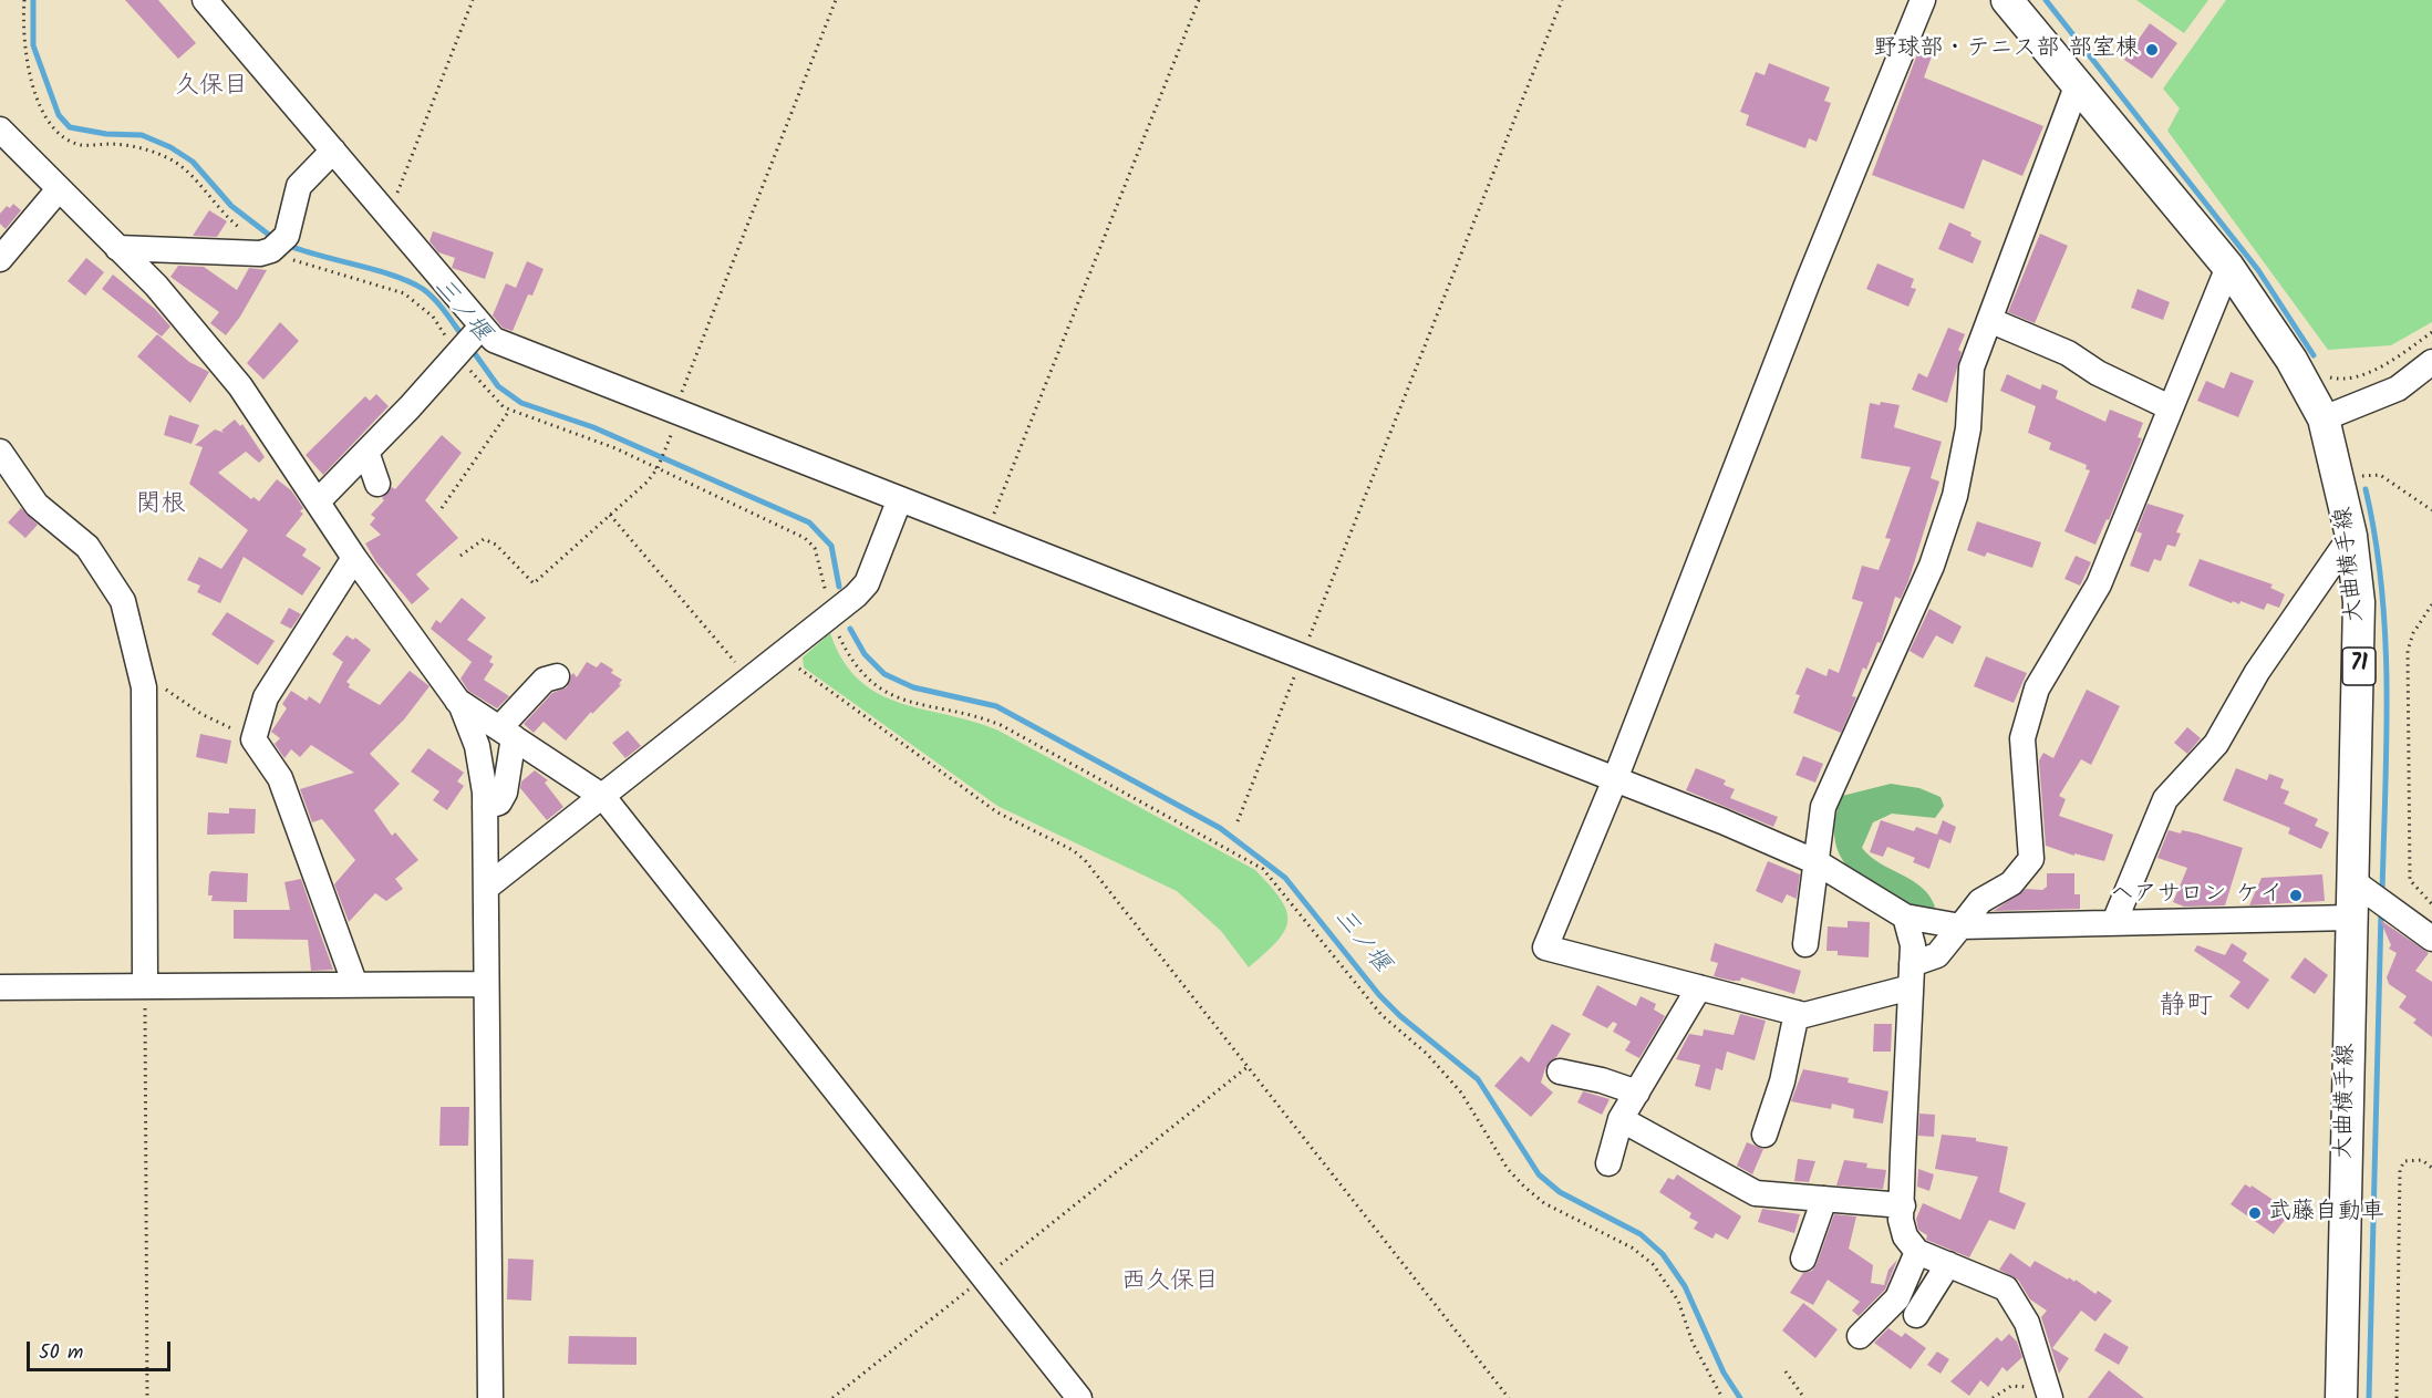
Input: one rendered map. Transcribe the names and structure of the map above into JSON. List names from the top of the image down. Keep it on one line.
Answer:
{"streets":{"main road":["大曲横手線","71"]},"districts":["久保目","関根","静町","西久保目"],"water":["三ノ堰"],"places":["野球部・テニス部 部室棟","ヘアサロン ケイ","武藤自動車"],"scale_bar":"50 m"}
